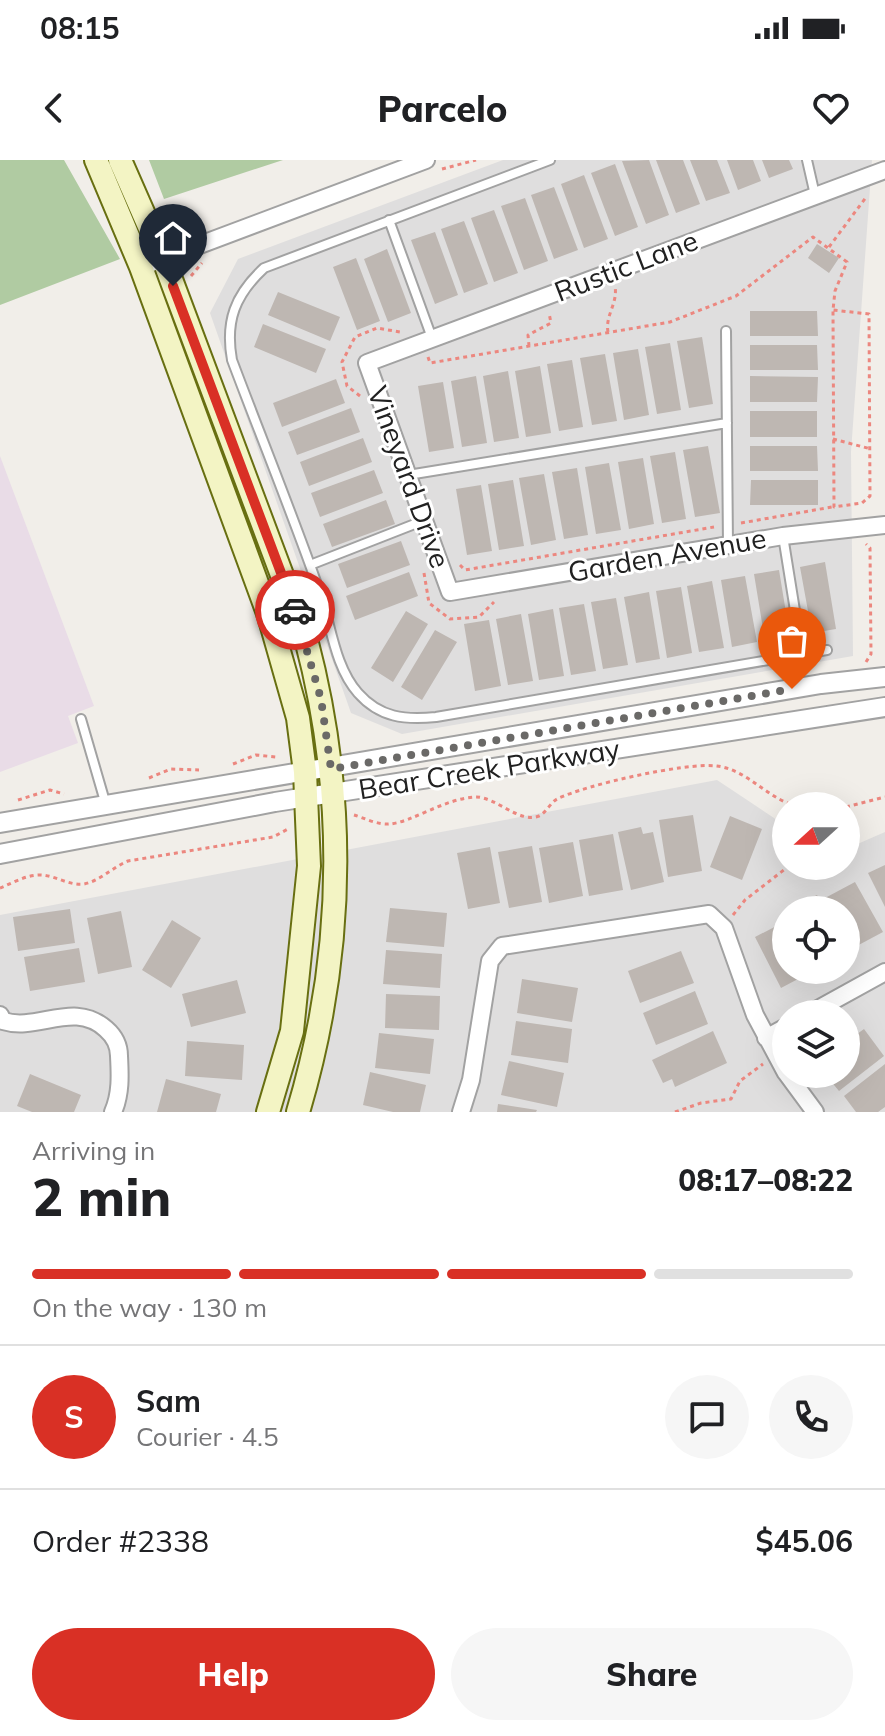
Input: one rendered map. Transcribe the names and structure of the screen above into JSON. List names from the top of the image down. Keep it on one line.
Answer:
{"streets":{"street":["Rustic Lane","Vineyard Drive","Garden Avenue","Bear Creek Parkway"]},"crossings":[["Rustic Lane","Vineyard Drive"],["Vineyard Drive","Garden Avenue"]],"north":"left","page":{"status":"08:15","header":"Parcelo","heading":["2 min","Arriving in","08:17–08:22"],"panel":["Sam","Courier · 4.5","Order #2338","$45.06"],"bar":"On the way · 130 m","round":"S","buttons":["Help","Share"]}}
